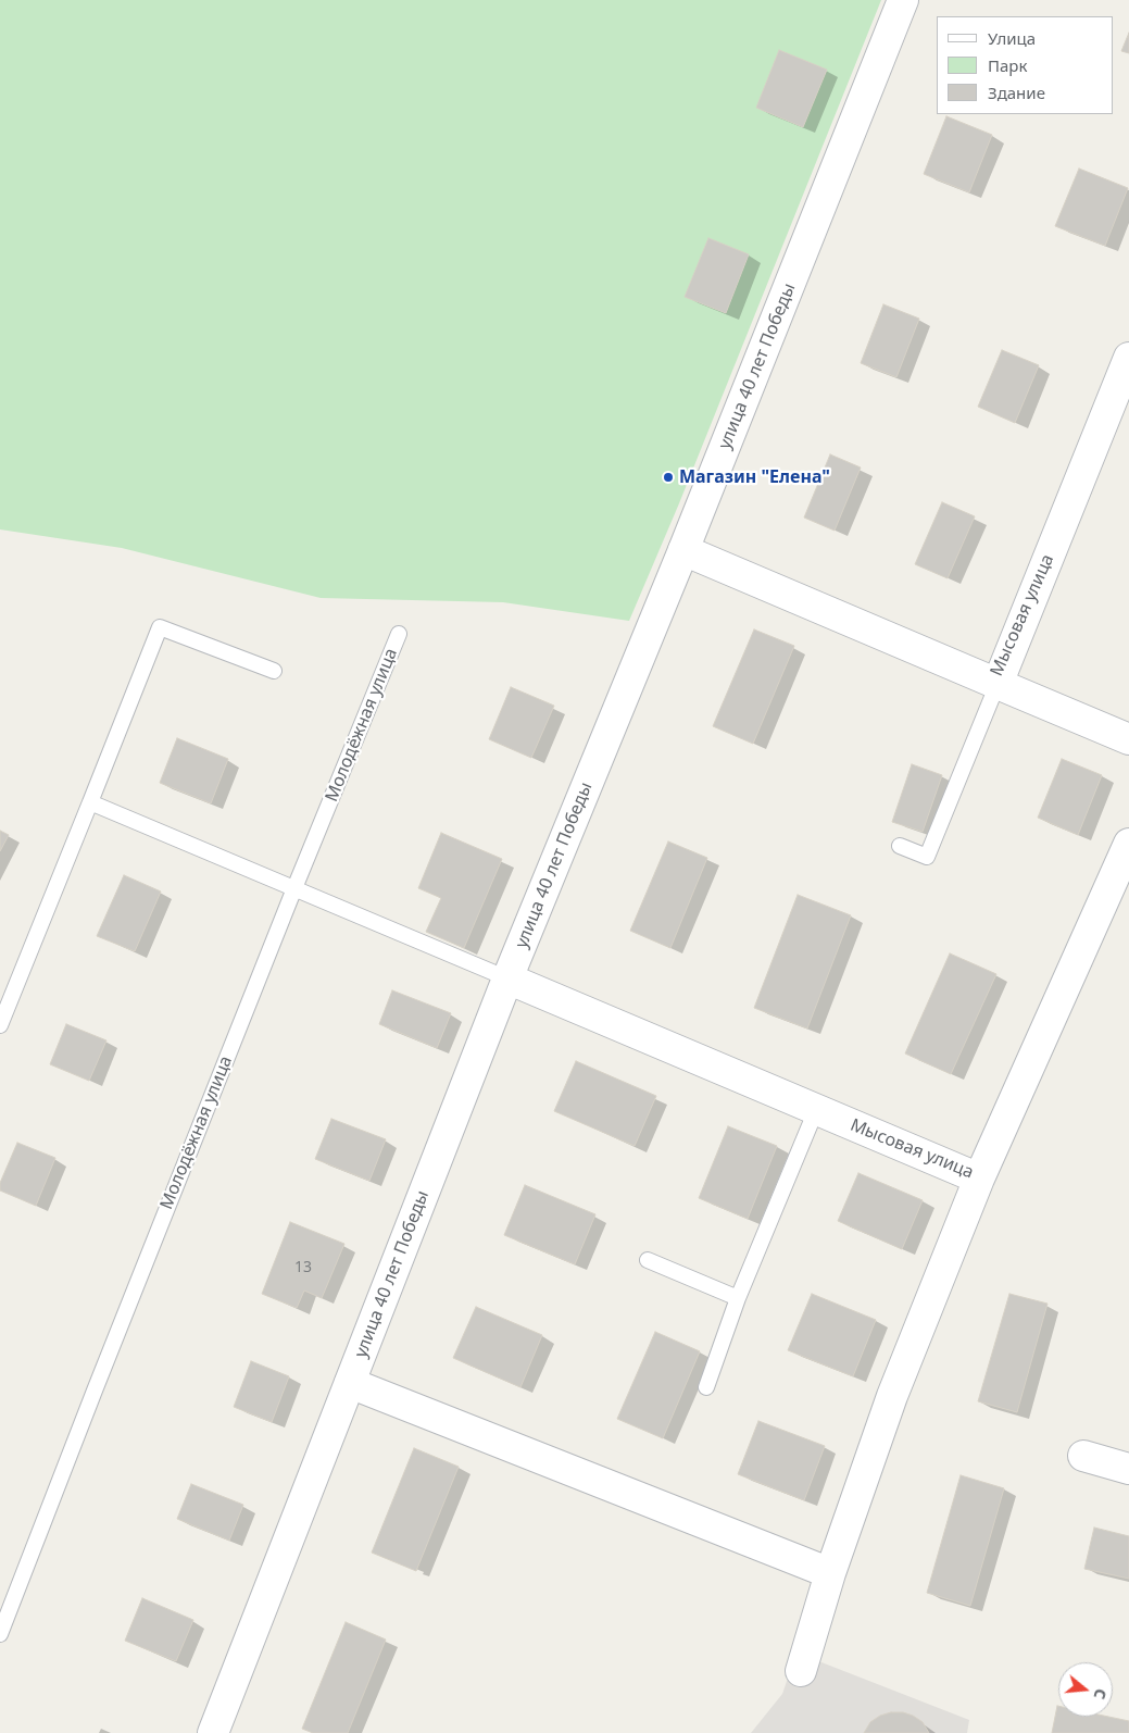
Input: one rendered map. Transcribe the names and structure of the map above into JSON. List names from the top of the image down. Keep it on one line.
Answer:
{"streets":{"street":["улица 40 лет Победы","Мысовая улица"],"lane":["Молодёжная улица"]},"crossings":[["улица 40 лет Победы","Мысовая улица"]],"places":["Магазин \"Елена\""],"house_numbers":["13"],"legend":["Улица","Парк","Здание"],"north":"right"}
